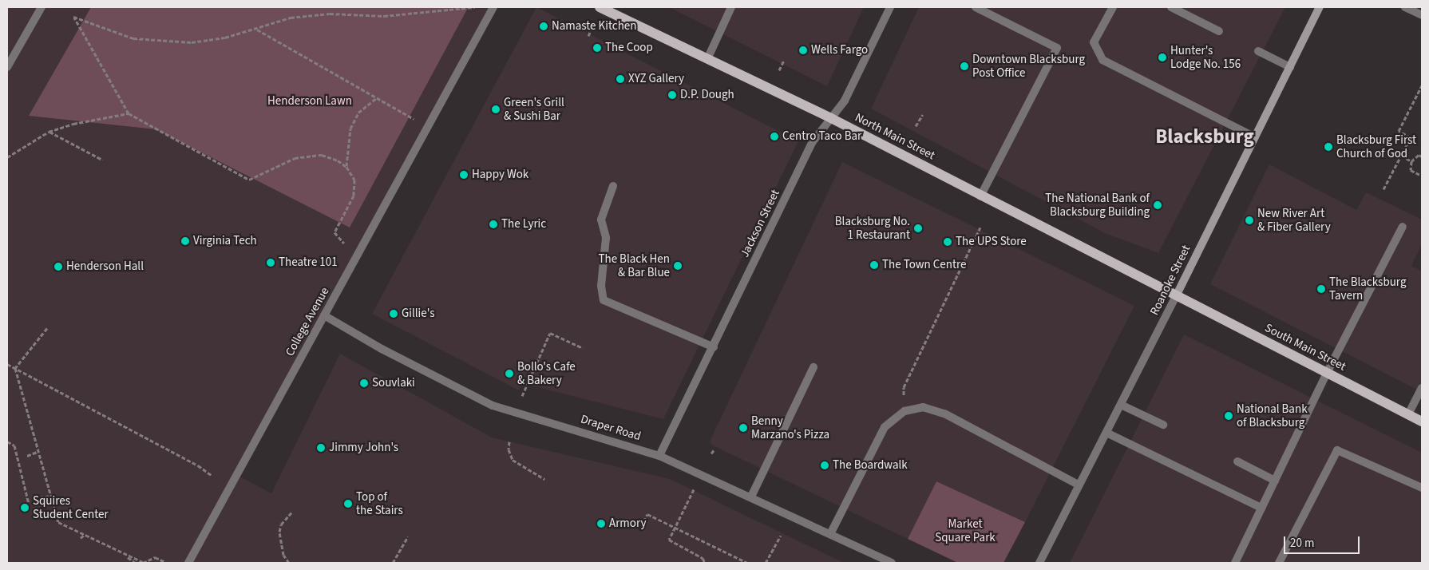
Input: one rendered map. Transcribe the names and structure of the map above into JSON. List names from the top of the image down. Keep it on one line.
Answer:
{"streets":{"main road":["North Main Street","Roanoke Street","South Main Street"],"street":["Jackson Street","College Avenue","Draper Road"]},"crossings":[["North Main Street","Jackson Street"],["North Main Street","Roanoke Street"],["North Main Street","South Main Street"],["Jackson Street","Draper Road"],["Roanoke Street","South Main Street"],["College Avenue","Draper Road"]],"districts":["Blacksburg"],"parks":["Henderson Lawn","Market Square Park"],"places":["Namaste Kitchen","The Coop","Wells Fargo","Hunter's Lodge No. 156","Downtown Blacksburg Post Office","XYZ Gallery","D.P. Dough","Green's Grill & Sushi Bar","Centro Taco Bar","Blacksburg First Church of God","Happy Wok","The National Bank of Blacksburg Building","New River Art & Fiber Gallery","The Lyric","Blacksburg No. 1 Restaurant","Virginia Tech","The UPS Store","Theatre 101","The Town Centre","The Black Hen & Bar Blue","Henderson Hall","The Blacksburg Tavern","Gillie's","Bollo's Cafe & Bakery","Souvlaki","National Bank of Blacksburg","Benny Marzano's Pizza","Jimmy John's","The Boardwalk","Top of the Stairs","Squires Student Center","Armory"],"scale_bar":"20 m"}
